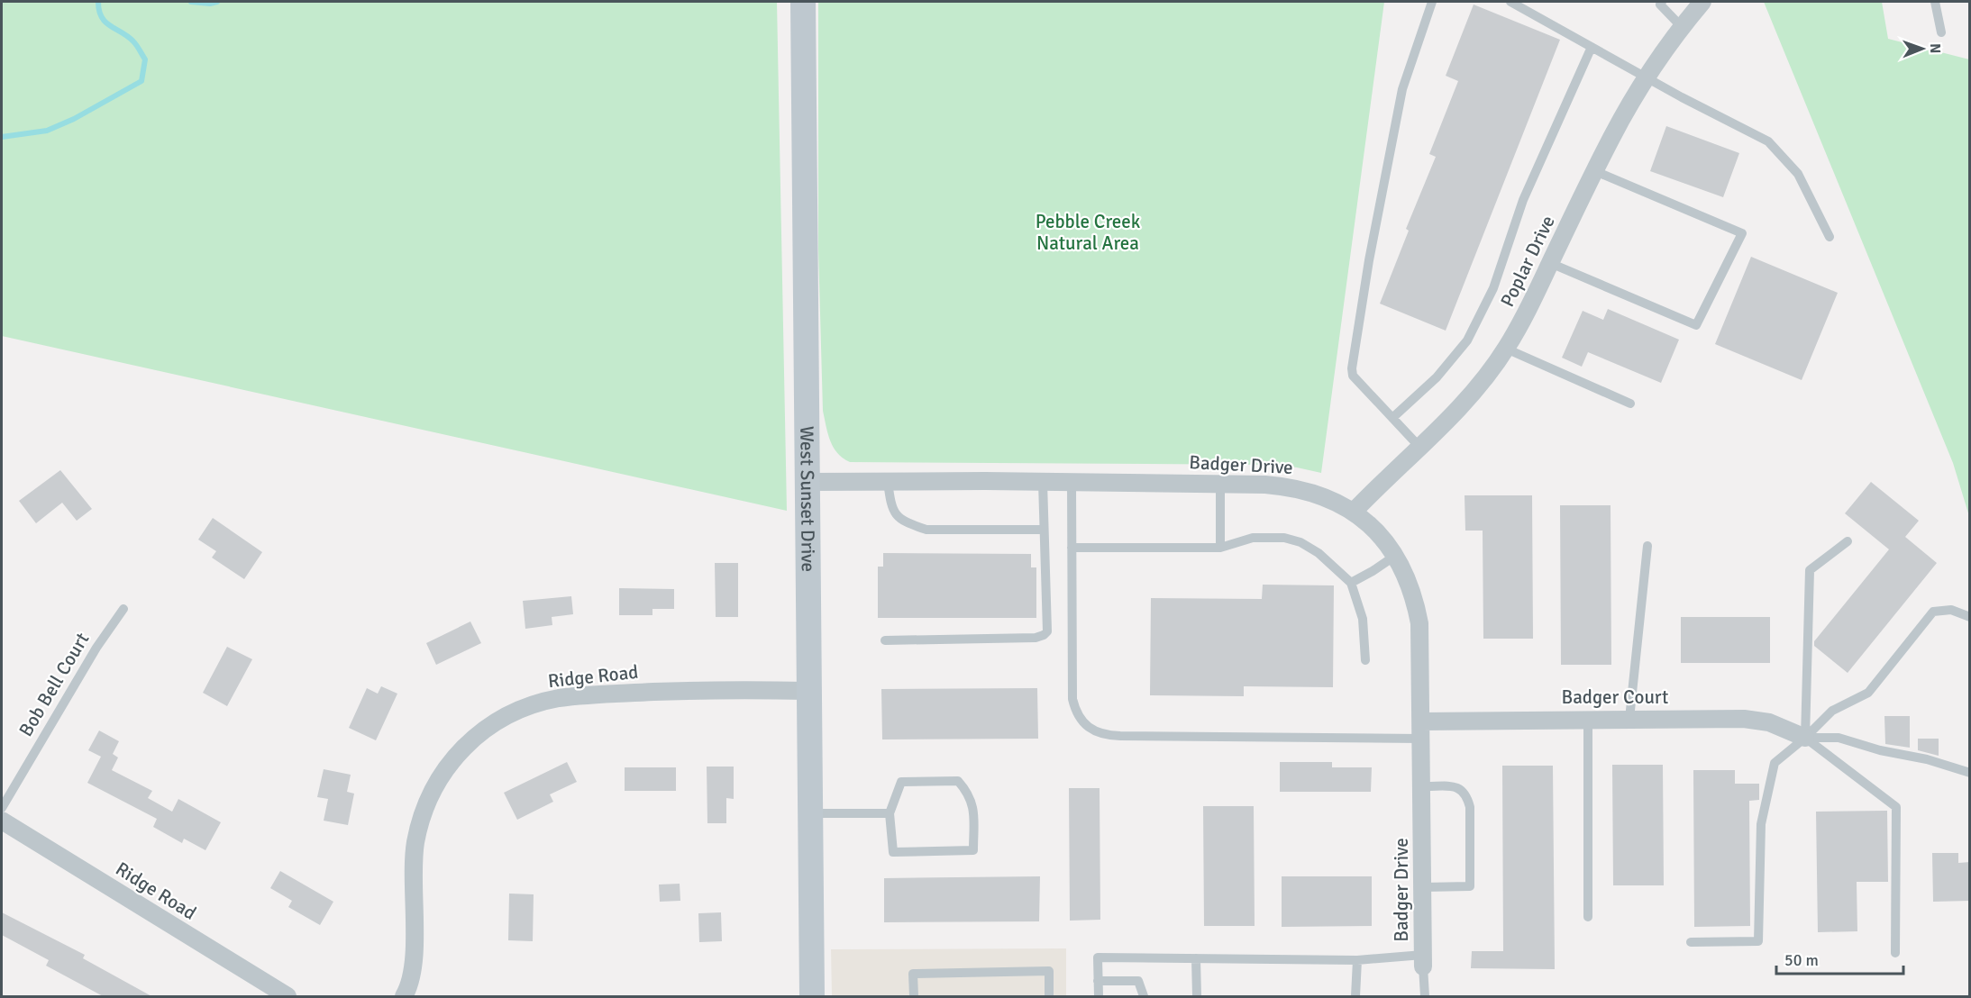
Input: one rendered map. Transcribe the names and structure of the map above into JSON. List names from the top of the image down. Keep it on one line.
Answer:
{"streets":{"main road":["West Sunset Drive"],"street":["Poplar Drive","Badger Drive","Ridge Road","Badger Court"],"lane":["Bob Bell Court"]},"crossings":[["Poplar Drive","Badger Drive"],["Badger Drive","West Sunset Drive"],["Badger Drive","Badger Court"],["West Sunset Drive","Ridge Road"]],"parks":["Pebble Creek Natural Area"],"scale_bar":"50 m","north":"right"}
